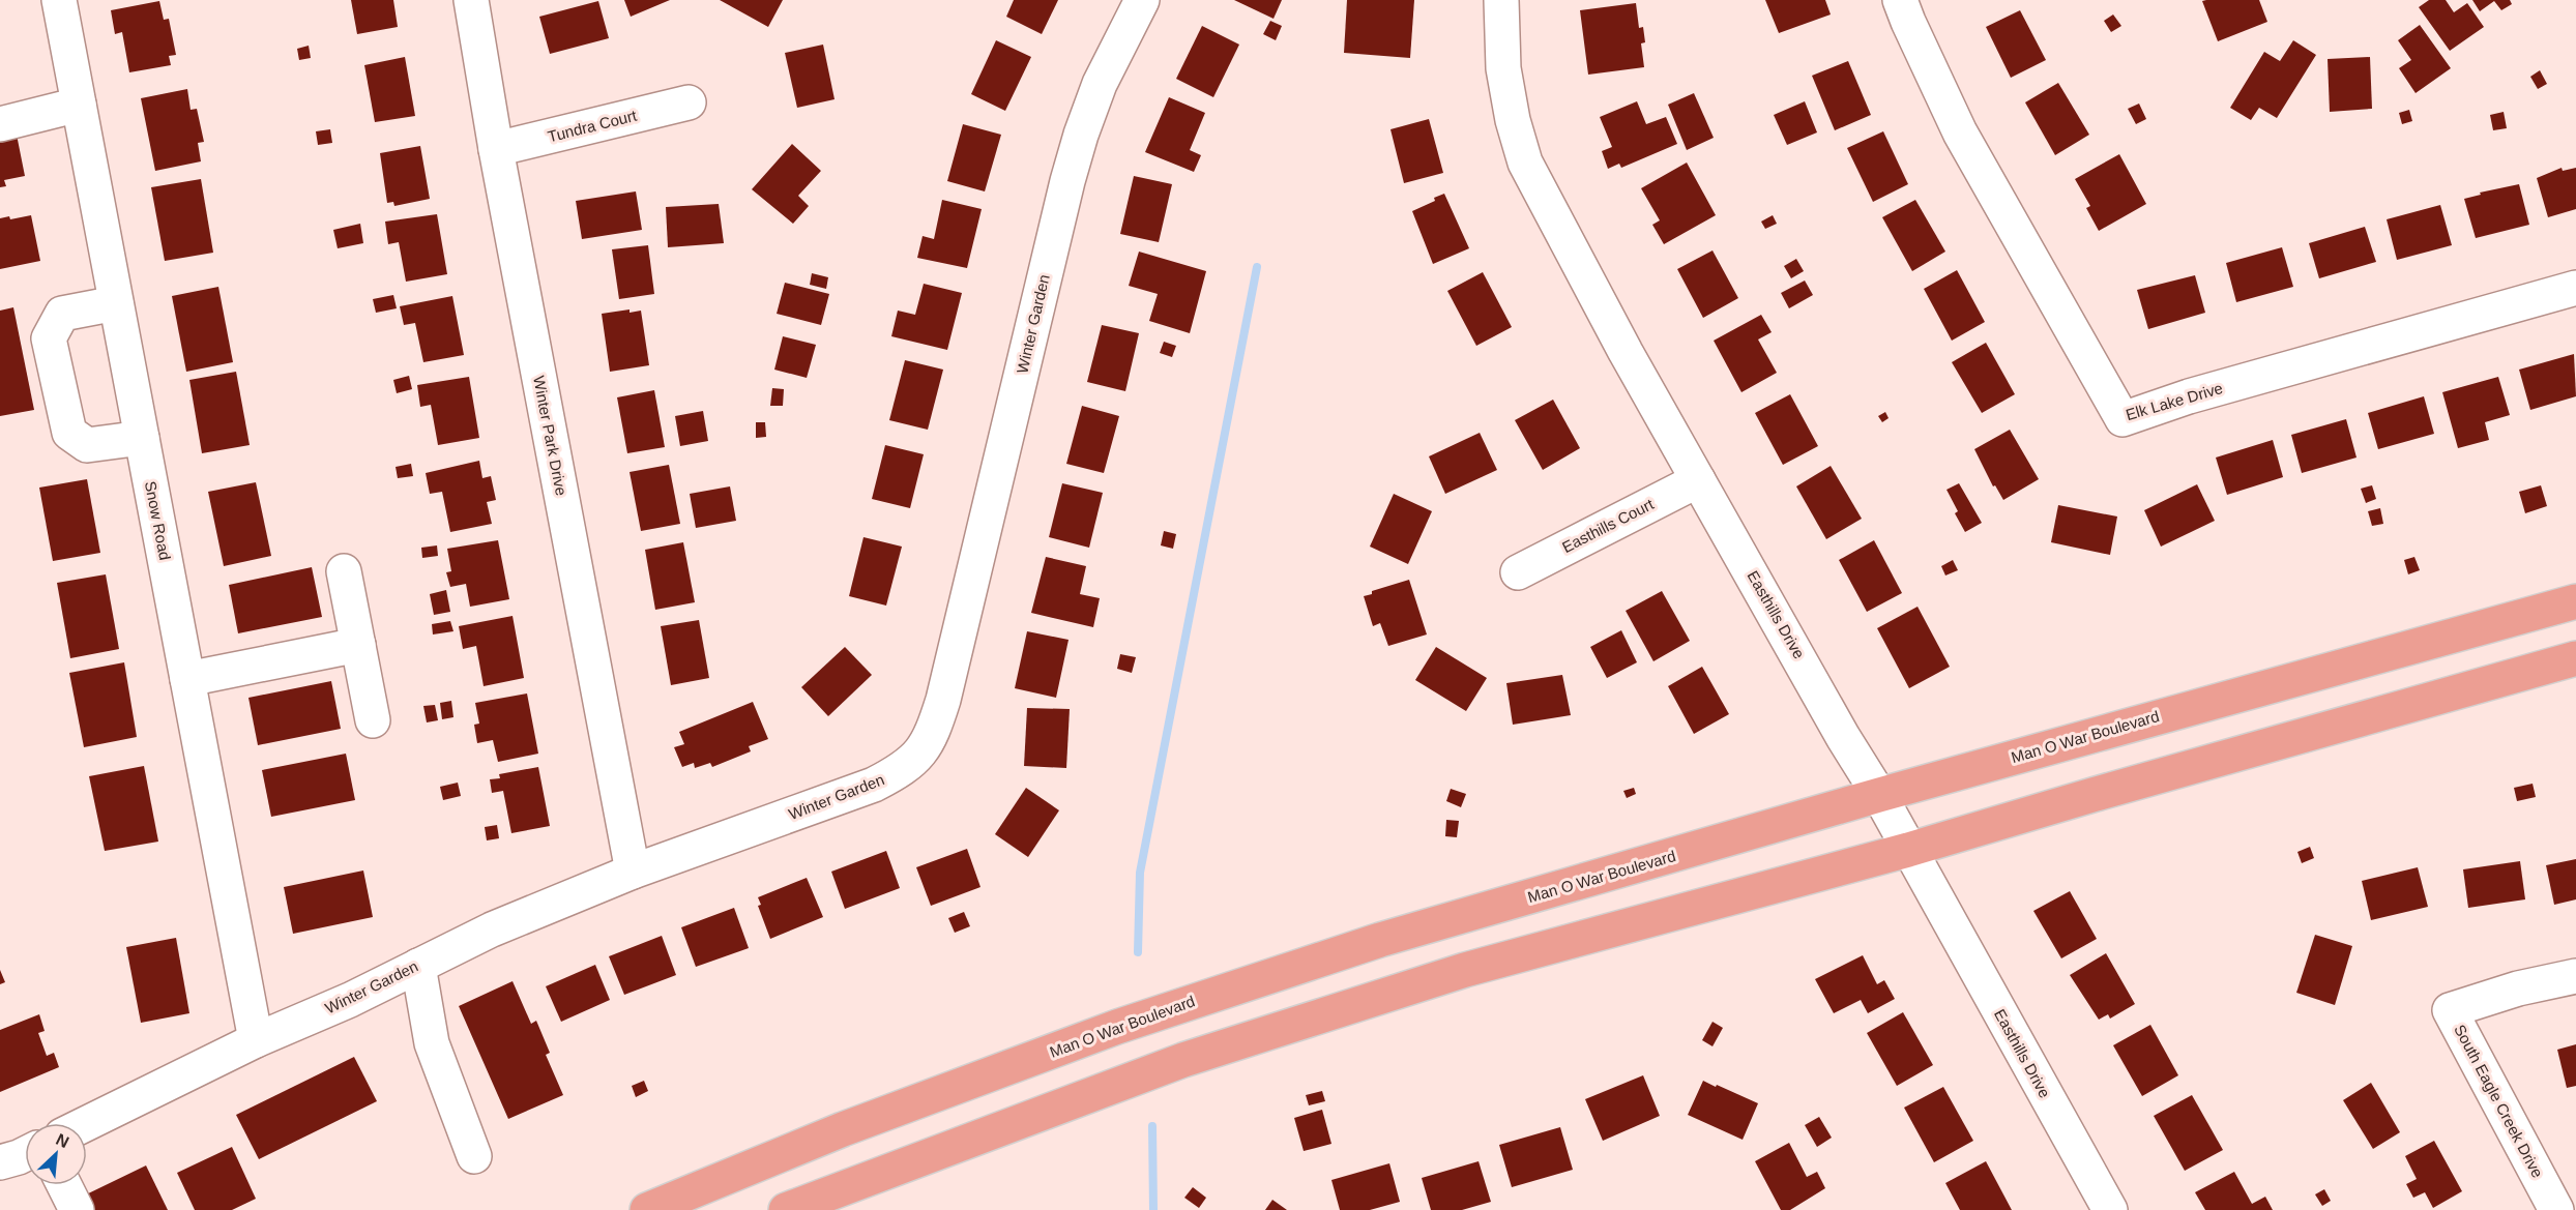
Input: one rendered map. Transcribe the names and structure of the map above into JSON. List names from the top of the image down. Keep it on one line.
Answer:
{"streets":{"main road":["Man O War Boulevard"],"street":["Tundra Court","Winter Garden","Elk Lake Drive","Winter Park Drive","Snow Road","Easthills Court","Easthills Drive","South Eagle Creek Drive"]},"crossings":[["Tundra Court","Winter Park Drive"],["Winter Garden","Winter Park Drive"],["Winter Garden","Snow Road"],["Easthills Court","Easthills Drive"],["Easthills Drive","Man O War Boulevard"]],"north":"top right"}
